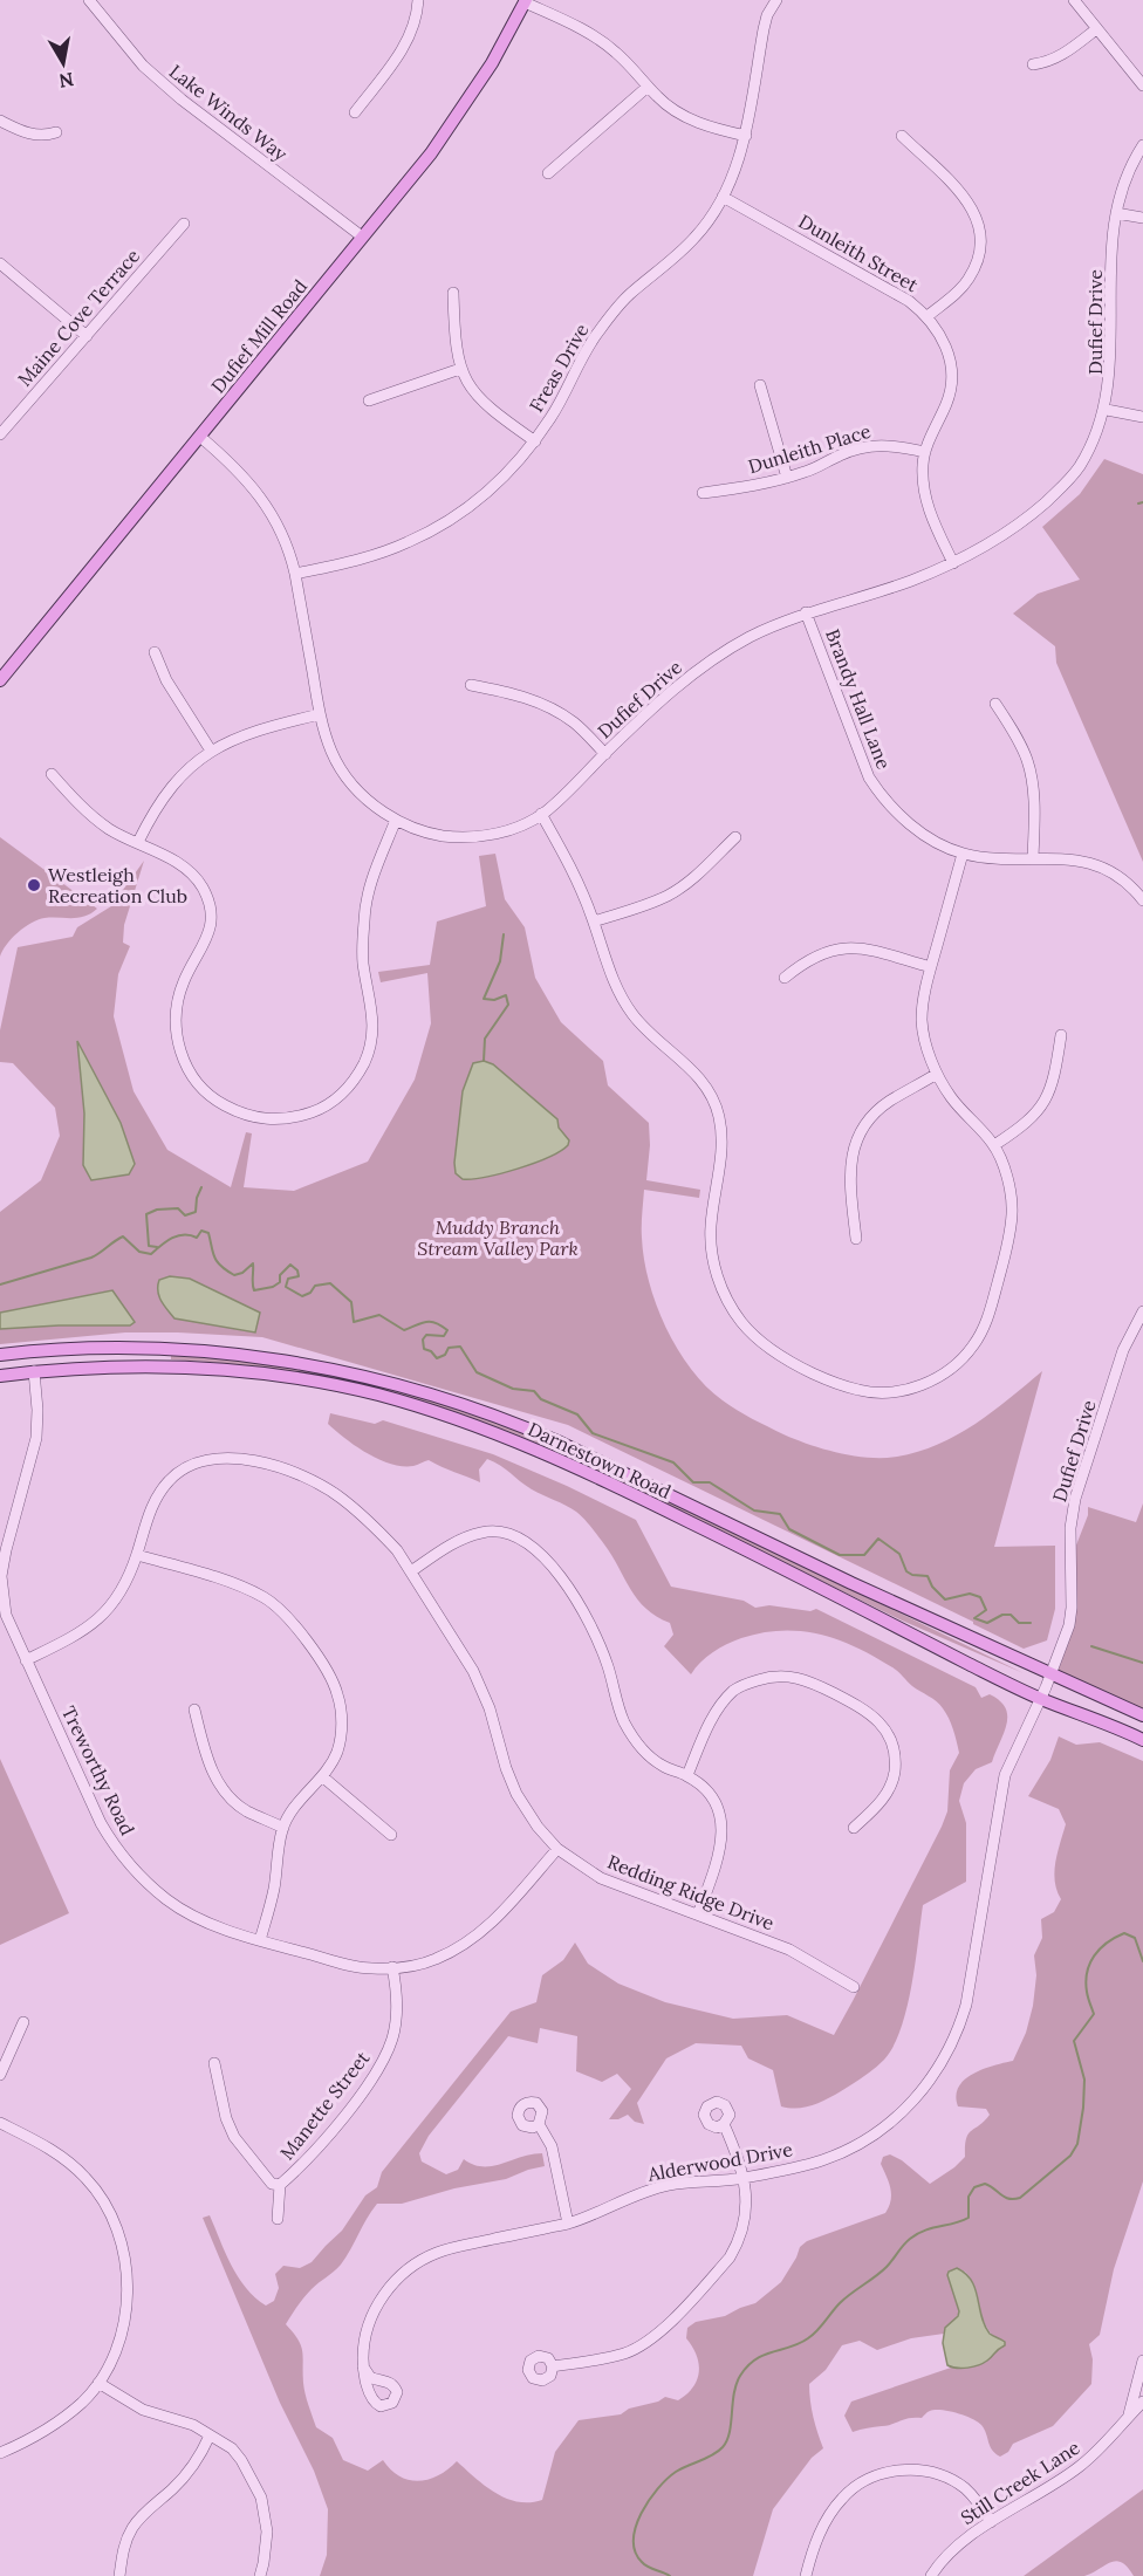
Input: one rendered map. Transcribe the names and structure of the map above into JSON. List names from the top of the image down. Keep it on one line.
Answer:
{"streets":{"main road":["Dufief Mill Road","Darnestown Road"],"street":["Lake Winds Way","Dunleith Street","Maine Cove Terrace","Dufief Drive","Freas Drive","Dunleith Place","Brandy Hall Lane","Treworthy Road","Redding Ridge Drive","Manette Street","Alderwood Drive","Still Creek Lane"]},"crossings":[["Lake Winds Way","Dufief Mill Road"],["Dunleith Street","Dufief Drive"],["Dunleith Street","Freas Drive"],["Dunleith Street","Dunleith Place"],["Dufief Drive","Dufief Mill Road"],["Dufief Drive","Freas Drive"],["Dufief Drive","Brandy Hall Lane"],["Dufief Drive","Darnestown Road"],["Dufief Drive","Alderwood Drive"],["Darnestown Road","Treworthy Road"],["Darnestown Road","Alderwood Drive"],["Treworthy Road","Redding Ridge Drive"],["Treworthy Road","Manette Street"]],"parks":["Muddy Branch Stream Valley Park"],"places":["Westleigh Recreation Club"],"north":"bottom"}
